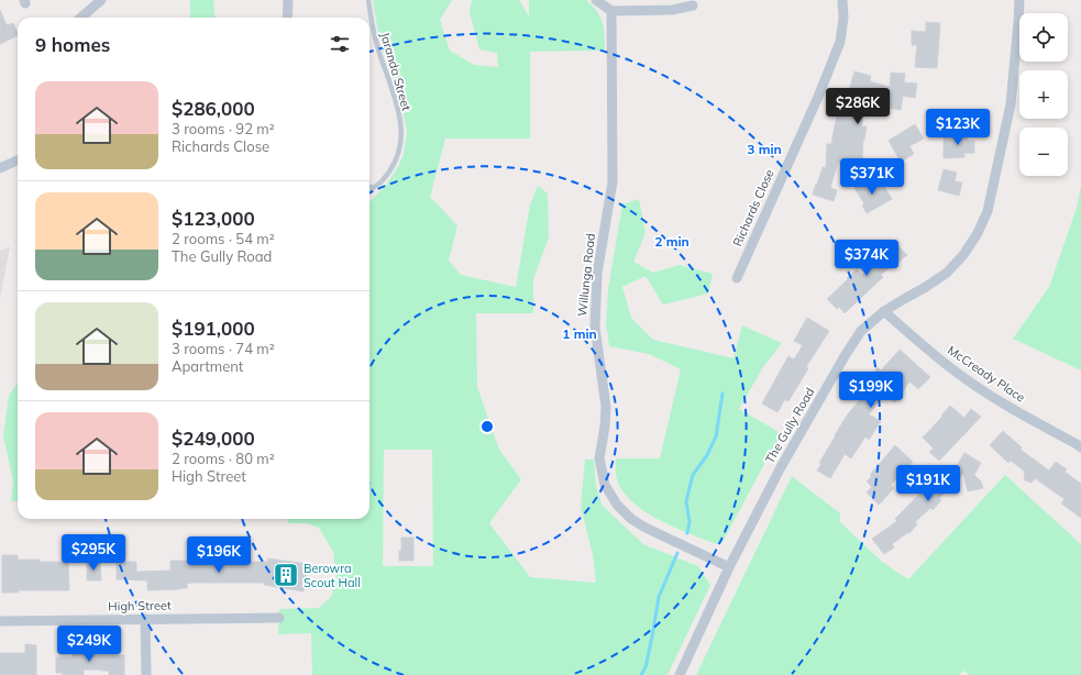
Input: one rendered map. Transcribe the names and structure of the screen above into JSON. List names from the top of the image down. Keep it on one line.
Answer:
{"streets":{"street":["Richards Close","Willunga Road","McCready Place","The Gully Road","High Street"],"lane":["Jaranda Street"]},"crossings":[["Willunga Road","The Gully Road"],["McCready Place","The Gully Road"]],"places":{"building":["Berowra Scout Hall"]},"page":{"map_buttons":["+","−"],"heading":"9 homes","list":[{"name":"$286,000","note":"3 rooms · 92 m² · Richards Close"},{"name":"$123,000","note":"2 rooms · 54 m² · The Gully Road"},{"name":"$191,000","note":"3 rooms · 74 m² · Apartment"},{"name":"$249,000","note":"2 rooms · 80 m² · High Street"}],"price":["$286K","$123K","$371K","$374K","$199K","$191K","$295K","$196K","$249K"]},"rings":["3 min","2 min","1 min"]}
